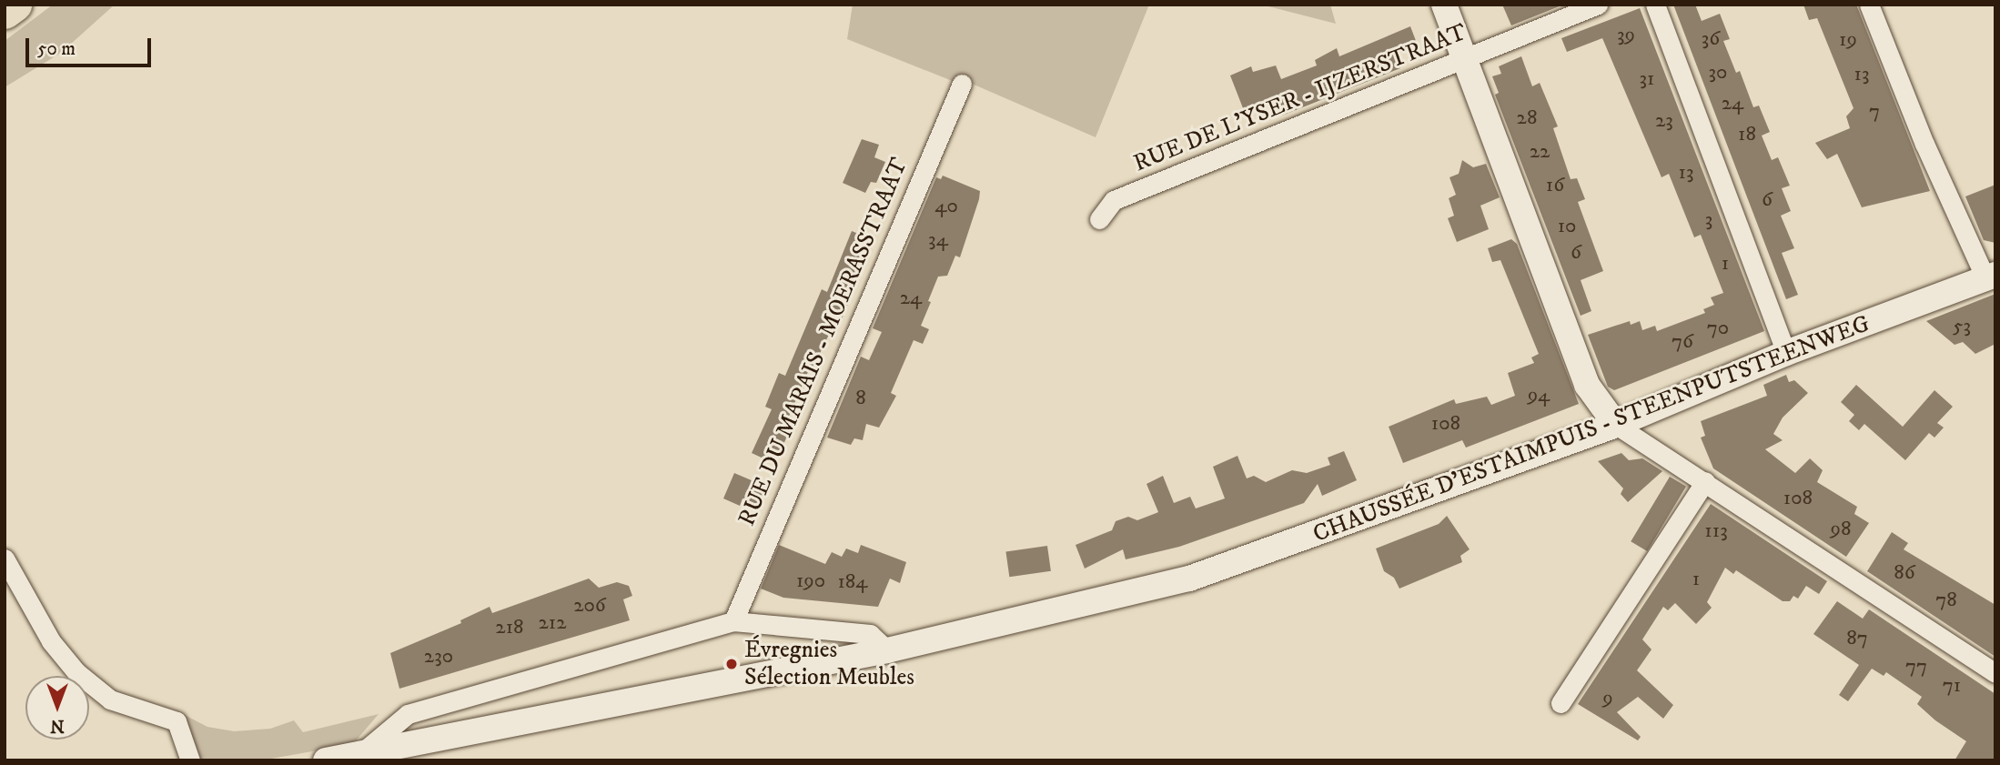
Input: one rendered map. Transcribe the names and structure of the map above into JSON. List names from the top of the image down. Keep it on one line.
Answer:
{"streets":{"main road":["CHAUSSÉE D'ESTAIMPUIS - STEENPUTSTEENWEG"],"street":["RUE DE L'YSER - IJZERSTRAAT","RUE DU MARAIS - MOERASSTRAAT"]},"places":["Évregnies Sélection Meubles"],"house_numbers":["39","36","19","30","13","31","24","7","28","23","18","22","13","16","6","40","3","10","34","6","1","24","53","70","76","94","8","108","108","98","113","86","1","190","184","78","206","212","218","87","230","77","71","9"],"scale_bar":"50 m","north":"bottom"}
